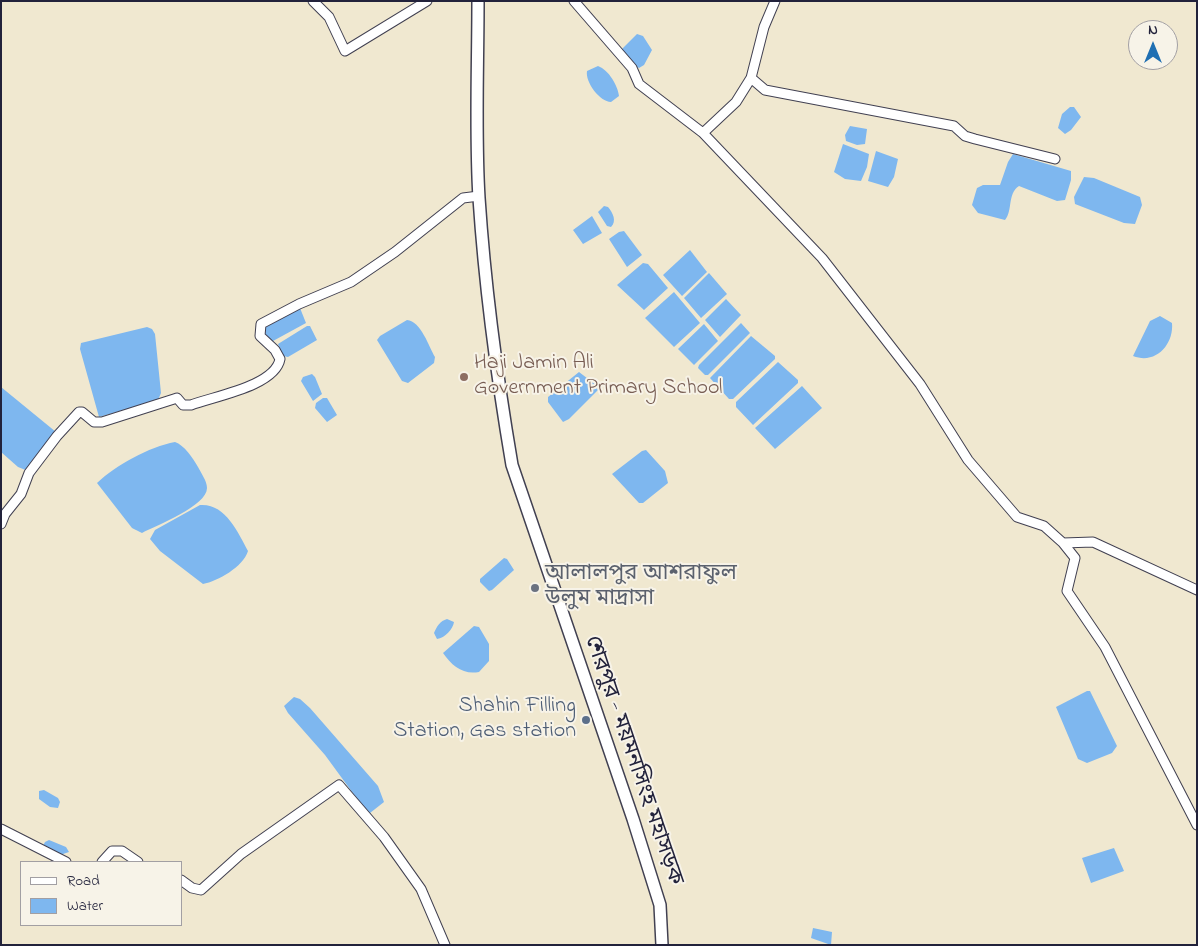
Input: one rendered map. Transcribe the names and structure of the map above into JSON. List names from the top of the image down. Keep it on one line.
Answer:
{"streets":{"main road":["শেরপুর - ময়মনসিংহ মহাসড়ক"]},"places":["Haji Jamin Ali Government Primary School","আলালপুর আশরাফুল উলুম মাদ্রাসা","Shahin Filling Station, Gas station"],"legend":["Road","Water"],"north":"top"}
